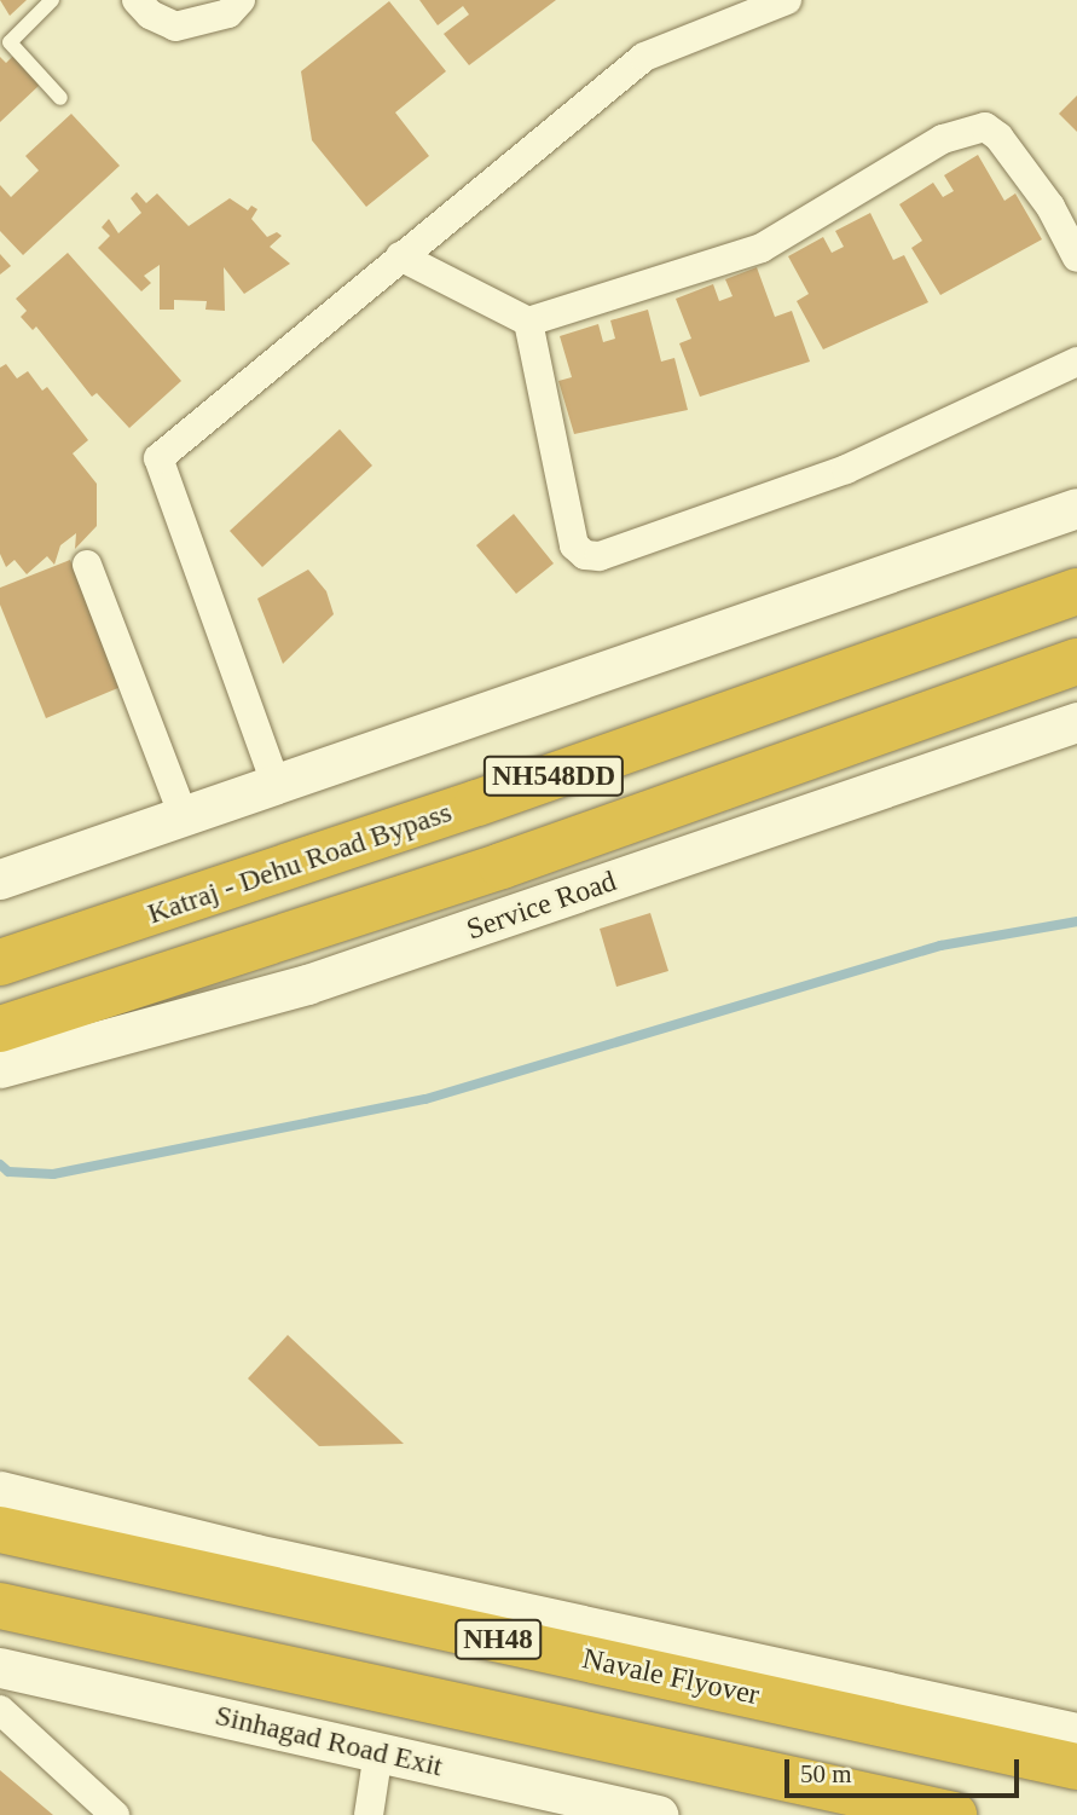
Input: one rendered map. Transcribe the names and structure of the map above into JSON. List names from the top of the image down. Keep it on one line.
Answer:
{"streets":{"highway":["NH548DD","Katraj - Dehu Road Bypass","NH48","Navale Flyover"],"street":["Service Road","Sinhagad Road Exit"]},"crossings":[["NH548DD","Service Road"]],"scale_bar":"50 m"}
